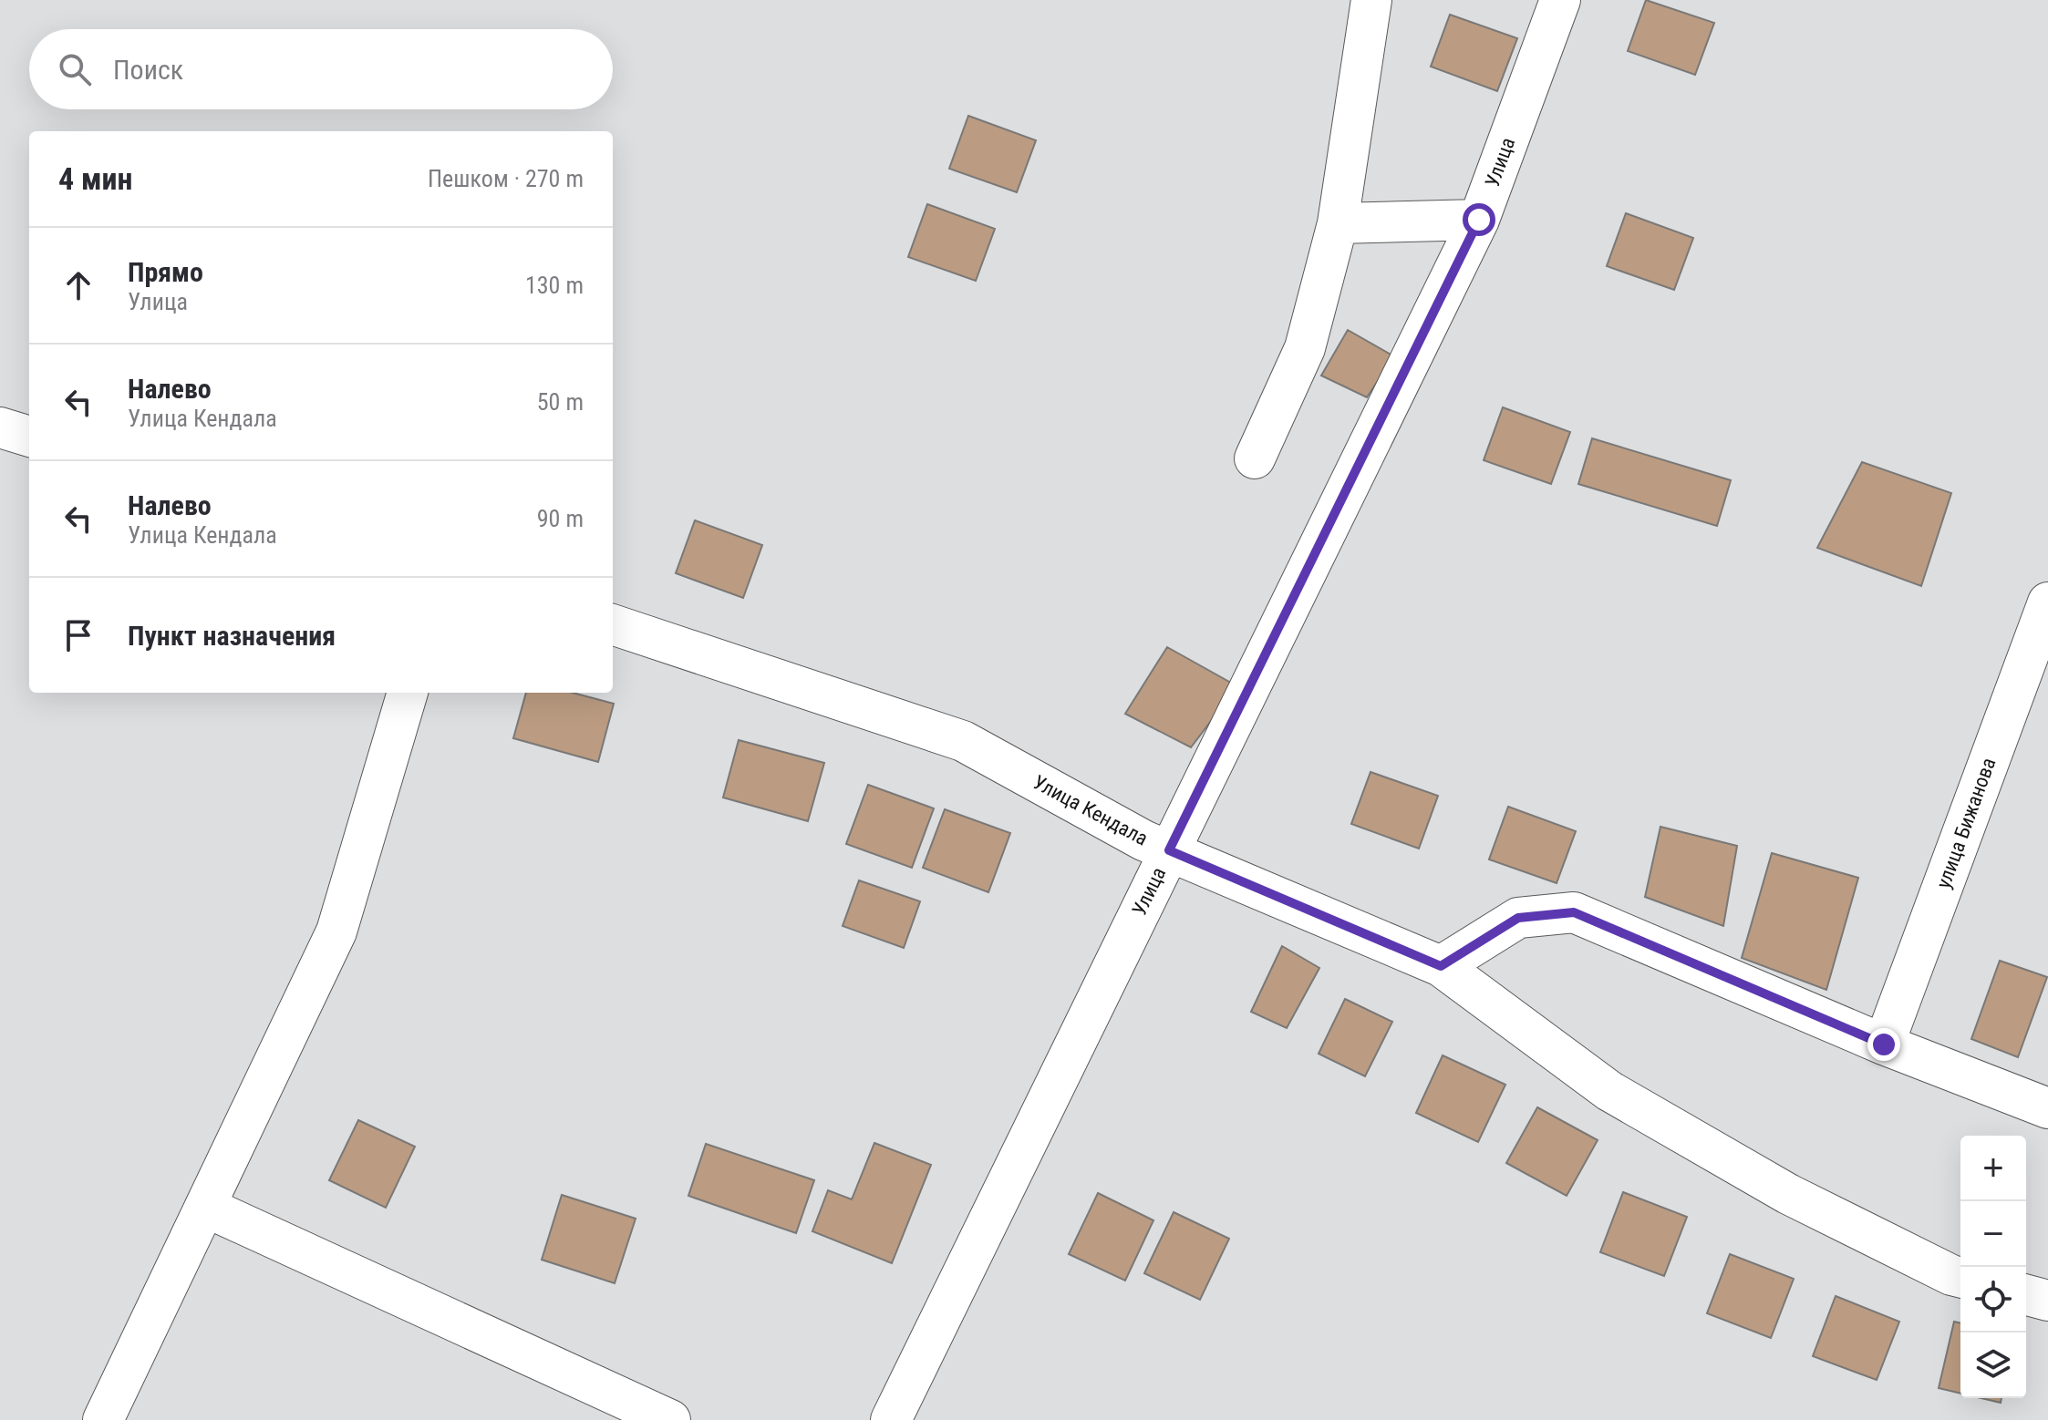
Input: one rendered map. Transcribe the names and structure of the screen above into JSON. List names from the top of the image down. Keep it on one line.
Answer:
{"streets":{"street":["Улица","Улица Кендала","улица Бижанова"]},"crossings":[["Улица","Улица Кендала"]],"page":{"search":"Поиск","heading":["4 мин","Пешком · 270 m"],"list":[["Прямо","Улица","130 m"],["Налево","Улица Кендала","50 m"],["Налево","Улица Кендала","90 m"],"Пункт назначения"],"map_buttons":["+","−"]}}
